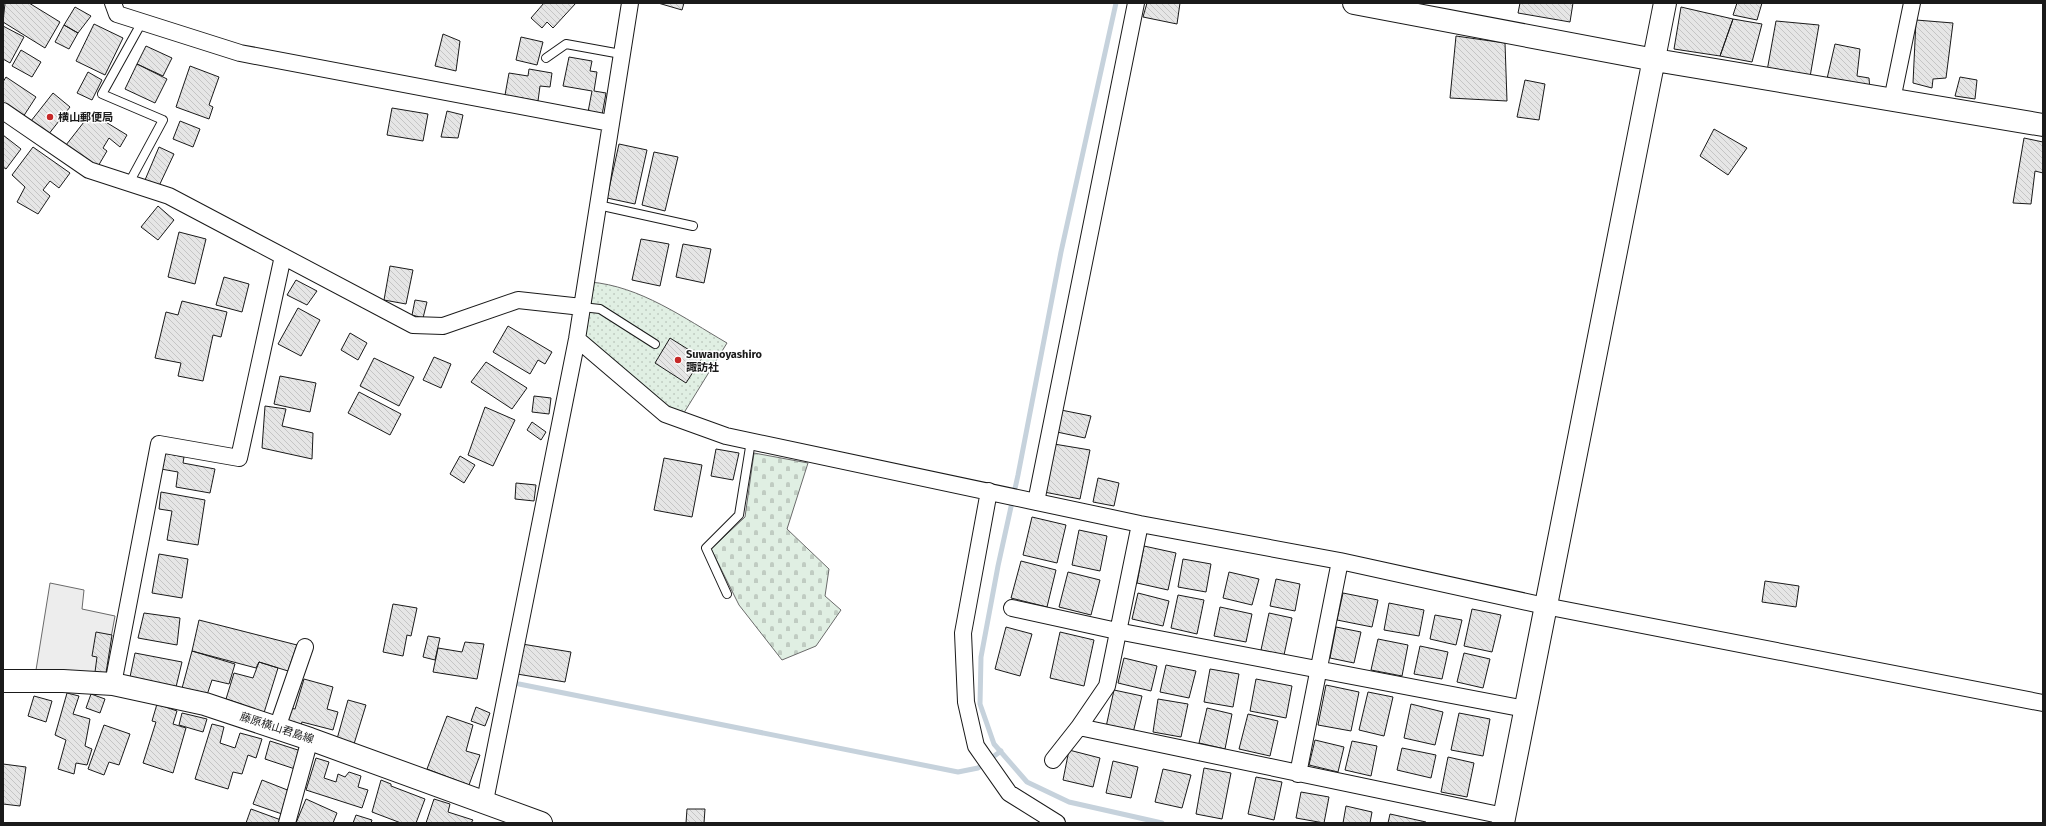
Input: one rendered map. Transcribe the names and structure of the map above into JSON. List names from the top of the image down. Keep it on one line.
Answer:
{"streets":{"street":["藤原横山君島線"]},"places":["横山郵便局","Suwanoyashiro 諏訪社"]}
